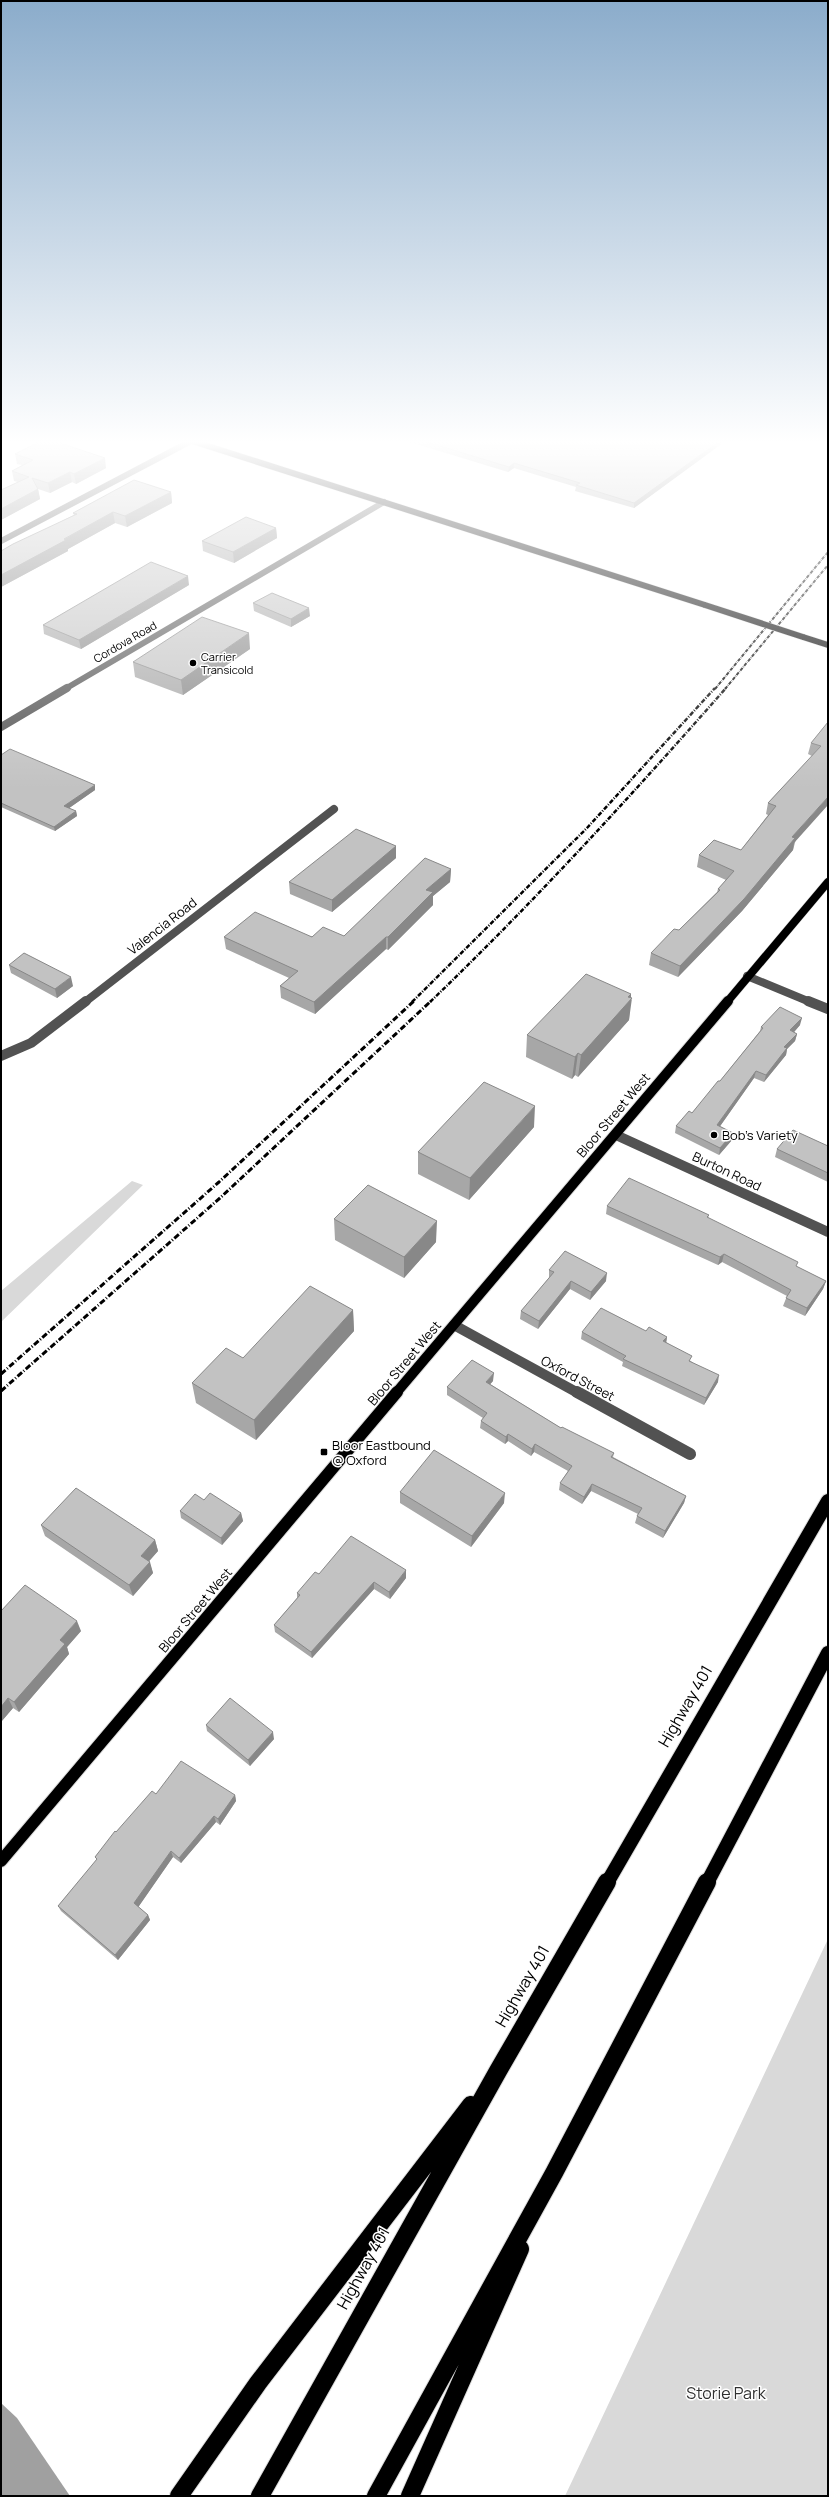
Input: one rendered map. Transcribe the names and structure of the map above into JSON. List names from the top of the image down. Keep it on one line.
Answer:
{"streets":{"highway":["Highway 401"],"main road":["Bloor Street West"],"street":["Cordova Road","Valencia Road","Burton Road","Oxford Street"]},"crossings":[["Bloor Street West","Burton Road"],["Bloor Street West","Oxford Street"]],"parks":["Storie Park"],"places":{"other":["Carrier Transicold","Bob's Variety"],"transit":["Bloor Eastbound @ Oxford"]}}
